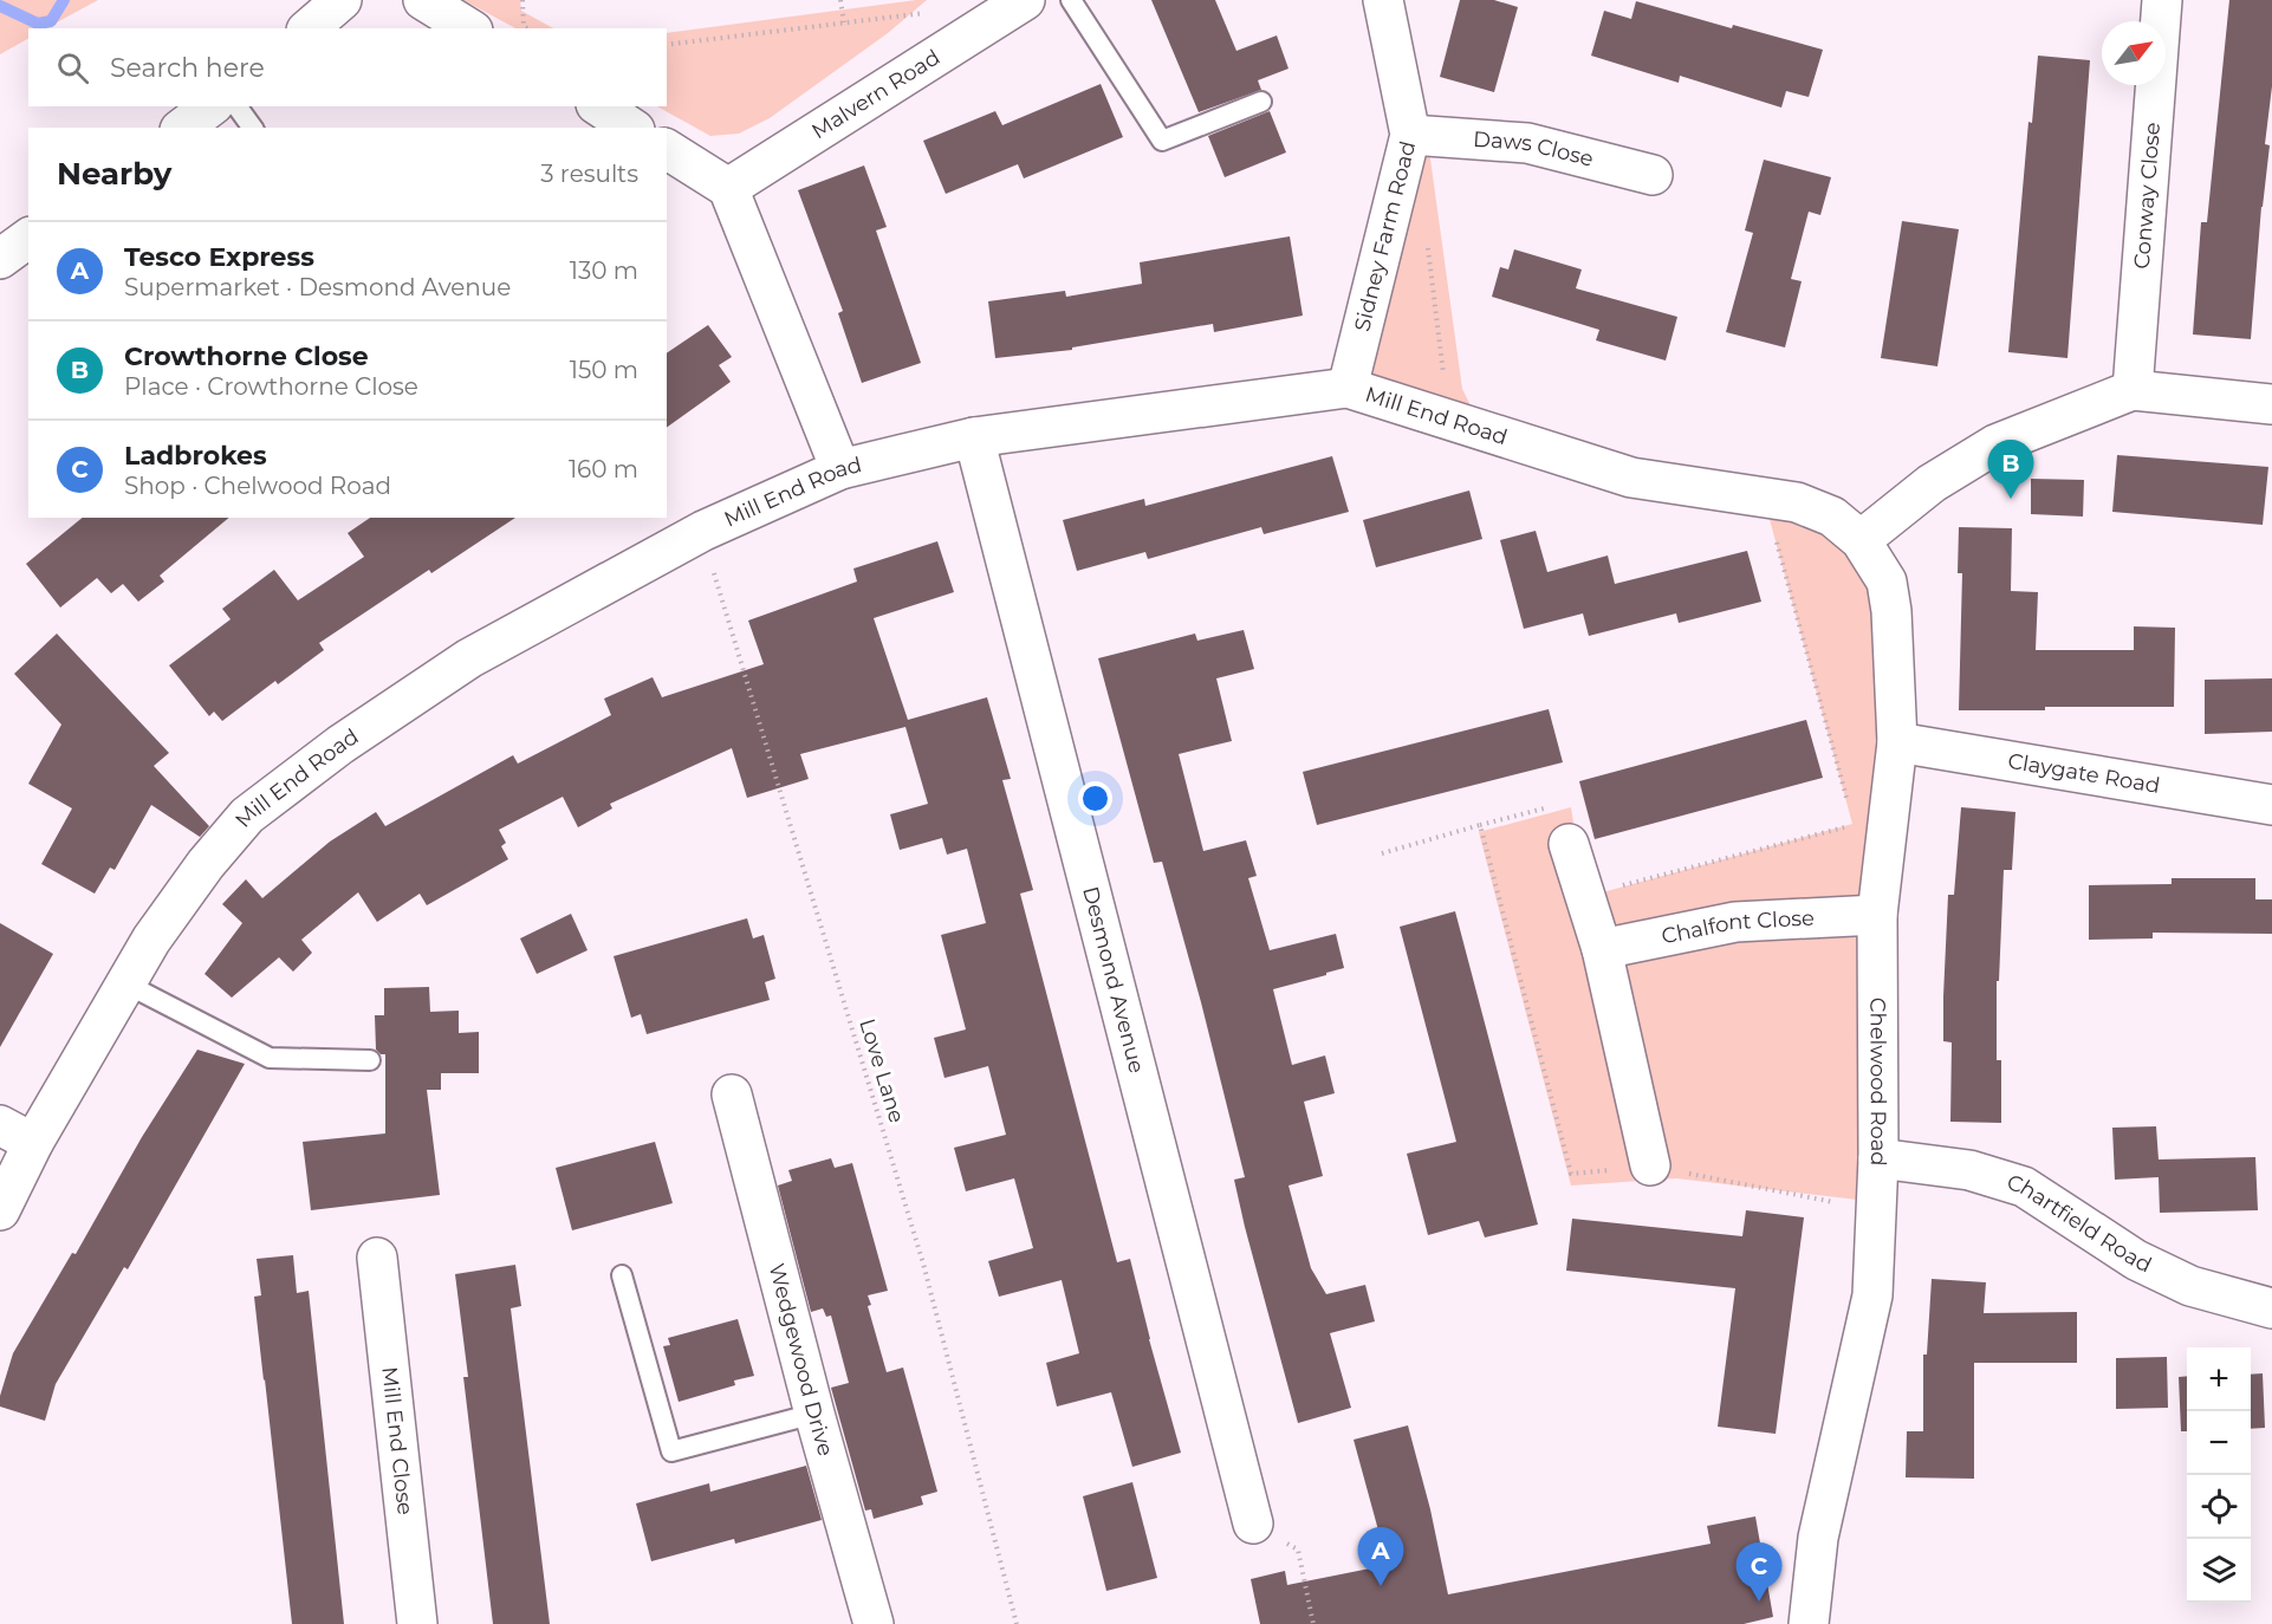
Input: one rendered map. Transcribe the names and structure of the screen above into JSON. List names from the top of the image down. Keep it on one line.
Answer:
{"streets":{"street":["Malvern Road","Daws Close","Conway Close","Sidney Farm Road","Mill End Road","Claygate Road","Chalfont Close","Desmond Avenue","Chelwood Road","Chartfield Road","Wedgewood Drive","Mill End Close"],"path":["Love Lane"]},"crossings":[["Daws Close","Sidney Farm Road"],["Sidney Farm Road","Mill End Road"],["Mill End Road","Desmond Avenue"],["Mill End Road","Love Lane"],["Mill End Road","Chelwood Road"],["Claygate Road","Chelwood Road"],["Chalfont Close","Chelwood Road"],["Chelwood Road","Chartfield Road"]],"north":"top right","page":{"search":"Search here","heading":["Nearby","3 results"],"list":[{"mark":"A","name":"Tesco Express","note":"Supermarket · Desmond Avenue","value":"130 m"},{"mark":"B","name":"Crowthorne Close","note":"Place · Crowthorne Close","value":"150 m"},{"mark":"C","name":"Ladbrokes","note":"Shop · Chelwood Road","value":"160 m"}],"pins":["B","A","C"],"map_buttons":["+","−"]}}
